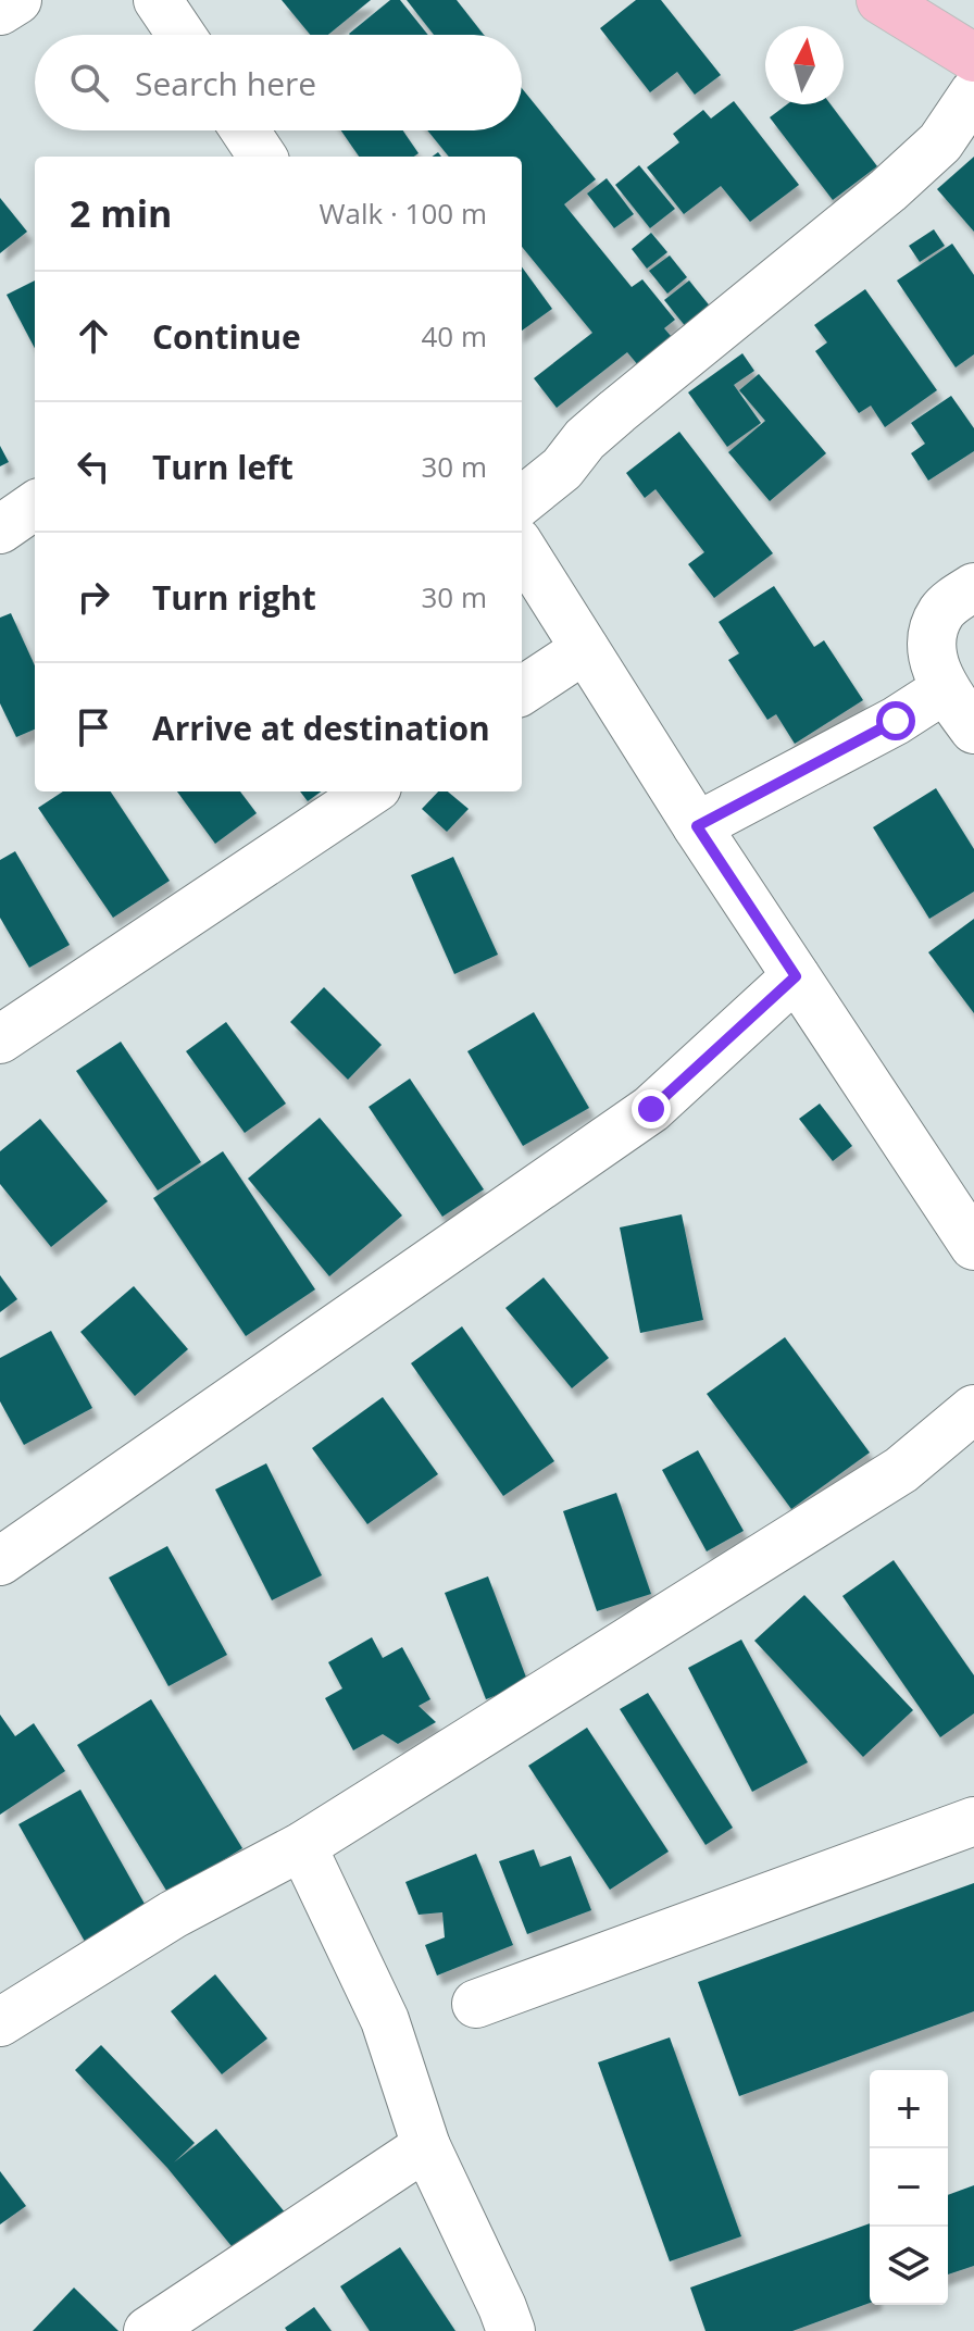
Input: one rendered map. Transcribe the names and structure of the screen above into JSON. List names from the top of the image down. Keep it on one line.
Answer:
{"north":"top","page":{"search":"Search here","heading":["2 min","Walk · 100 m"],"list":[["Continue","40 m"],["Turn left","30 m"],["Turn right","30 m"],"Arrive at destination"],"map_buttons":["+","−"]}}
